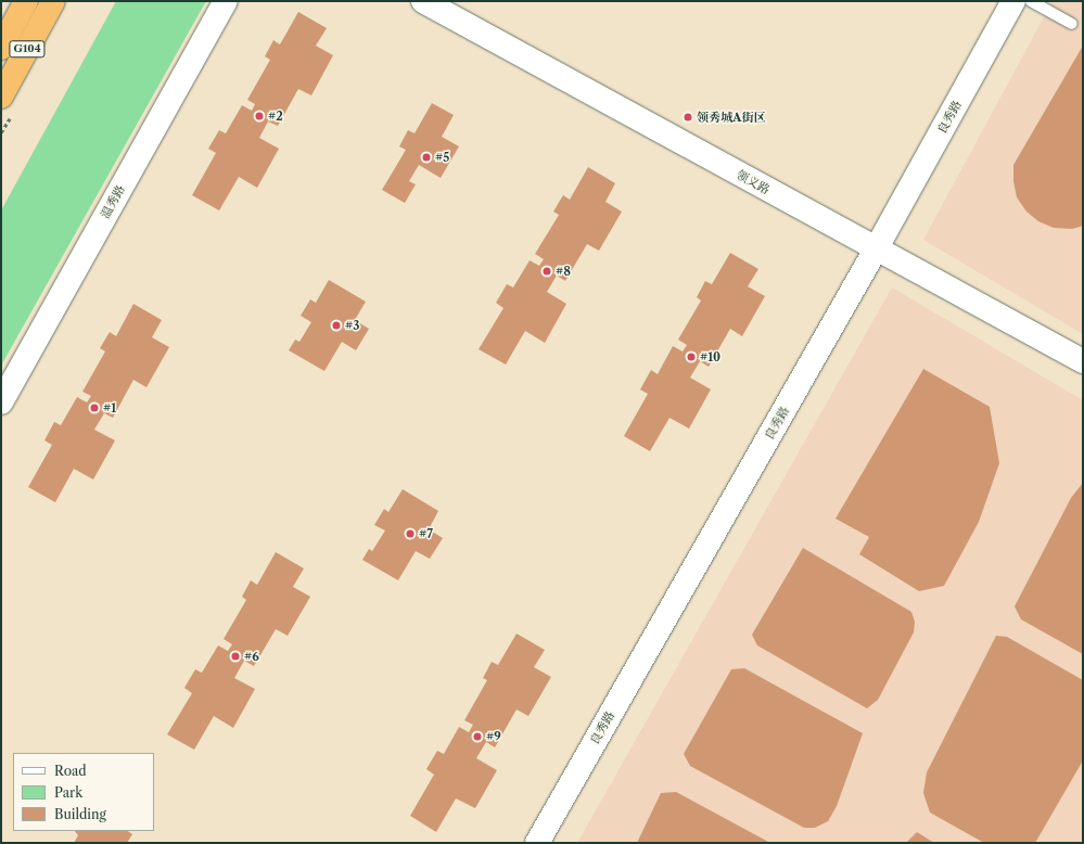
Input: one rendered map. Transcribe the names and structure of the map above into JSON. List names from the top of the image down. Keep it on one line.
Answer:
{"streets":{"highway":["G104"],"street":["良秀路","领义路","温秀路"]},"crossings":[["良秀路","领义路"]],"places":["#2","领秀城A街区","#5","#8","#3","#10","#1","#7","#6","#9"],"legend":["Road","Park","Building"]}
